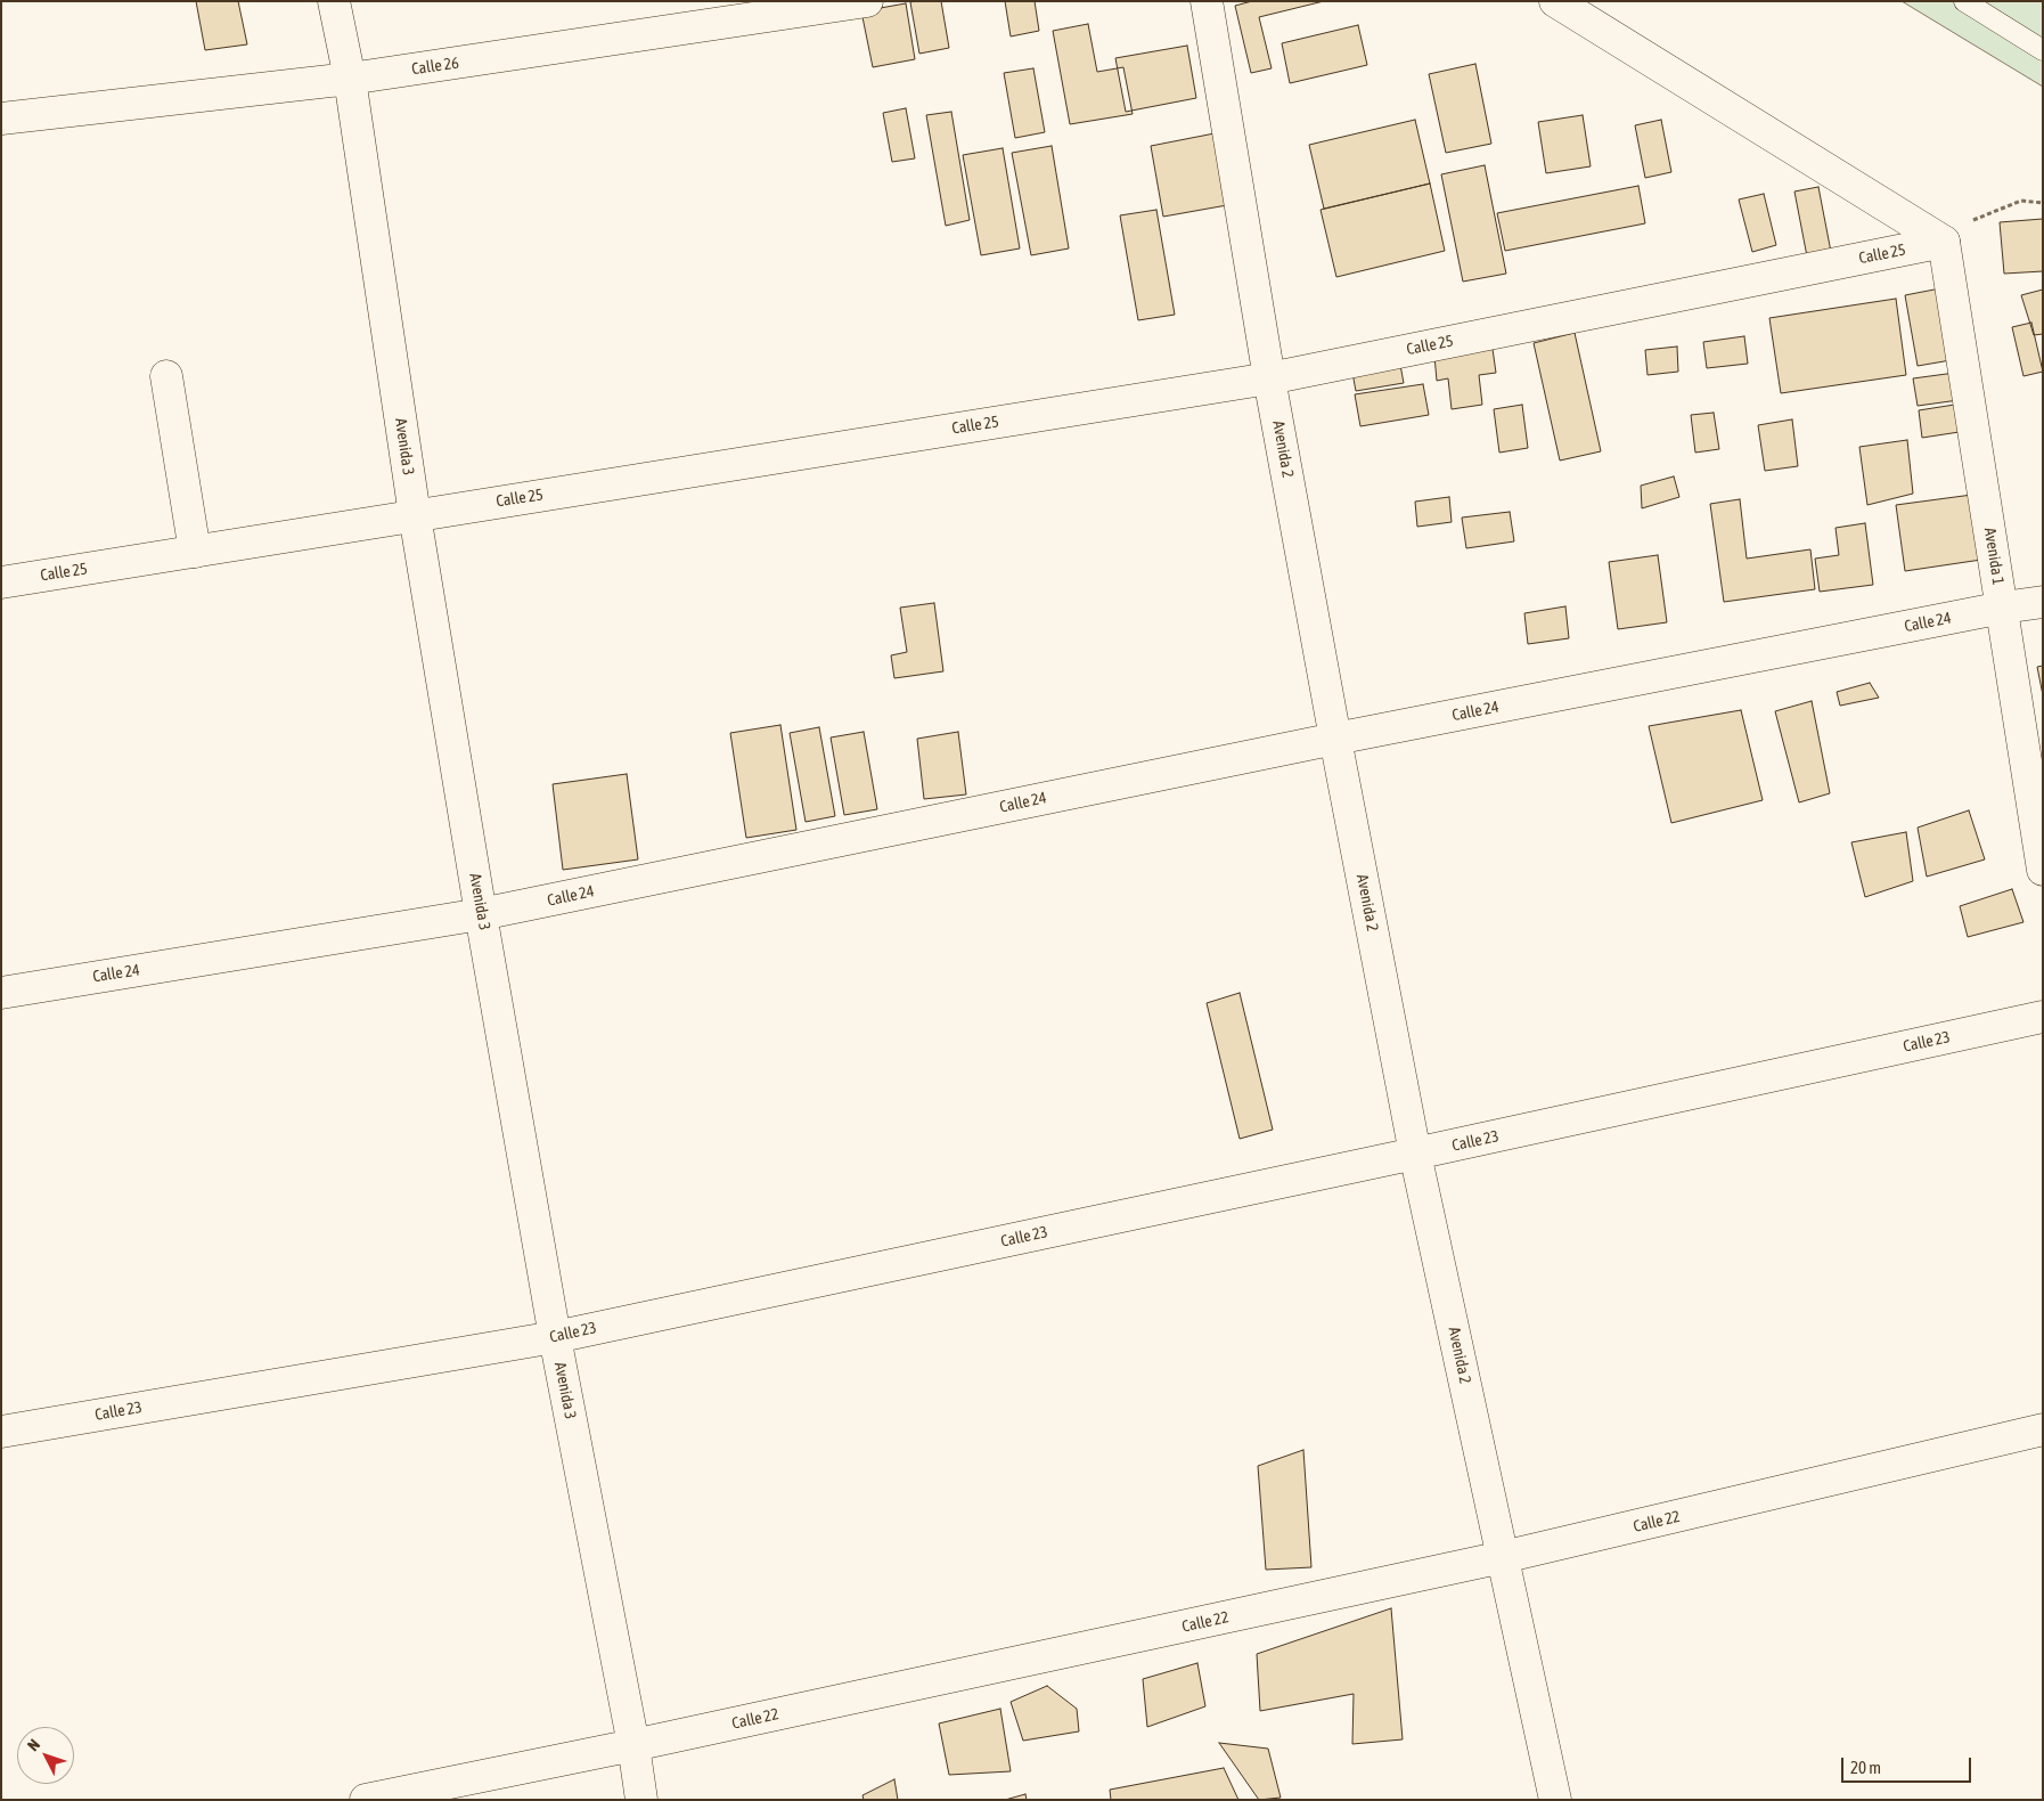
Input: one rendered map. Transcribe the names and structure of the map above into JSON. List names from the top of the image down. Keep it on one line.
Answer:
{"streets":{"street":["Calle 26","Calle 25","Avenida 3","Avenida 2","Avenida 1","Calle 24","Calle 23","Calle 22"]},"crossings":[["Calle 26","Avenida 3"],["Calle 25","Avenida 3"],["Calle 25","Avenida 2"],["Calle 25","Avenida 1"],["Avenida 3","Calle 24"],["Avenida 3","Calle 23"],["Avenida 3","Calle 22"],["Avenida 2","Calle 24"],["Avenida 2","Calle 23"],["Avenida 2","Calle 22"],["Avenida 1","Calle 24"]],"scale_bar":"20 m","north":"top left"}
